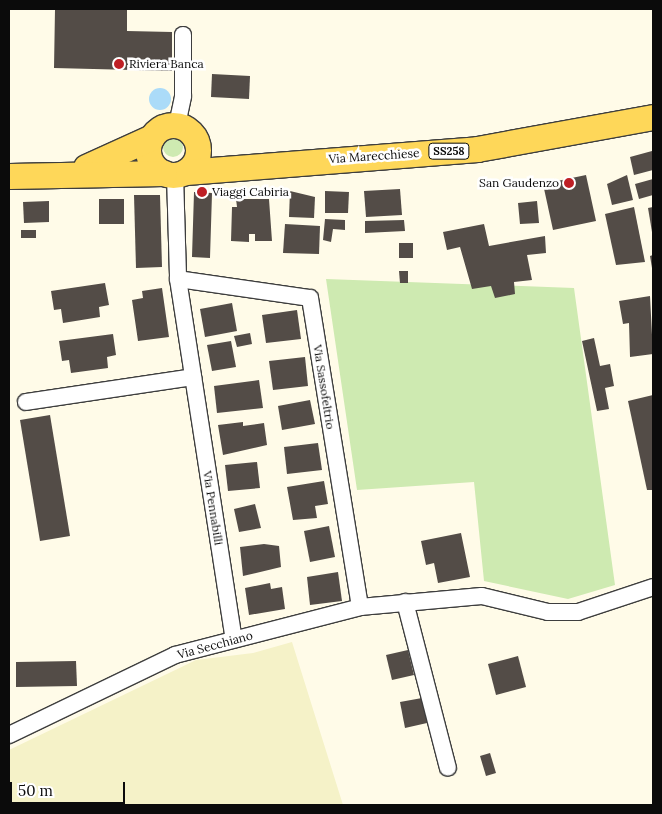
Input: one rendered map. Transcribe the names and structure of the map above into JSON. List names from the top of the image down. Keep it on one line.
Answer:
{"streets":{"main road":["SS258","Via Marecchiese"],"street":["Via Sassofeltrio","Via Pennabilli","Via Secchiano"]},"crossings":[["Via Marecchiese","Via Pennabilli"],["Via Sassofeltrio","Via Pennabilli"],["Via Sassofeltrio","Via Secchiano"],["Via Pennabilli","Via Secchiano"]],"places":["Riviera Banca","San Gaudenzo","Viaggi Cabiria"],"scale_bar":"50 m"}
